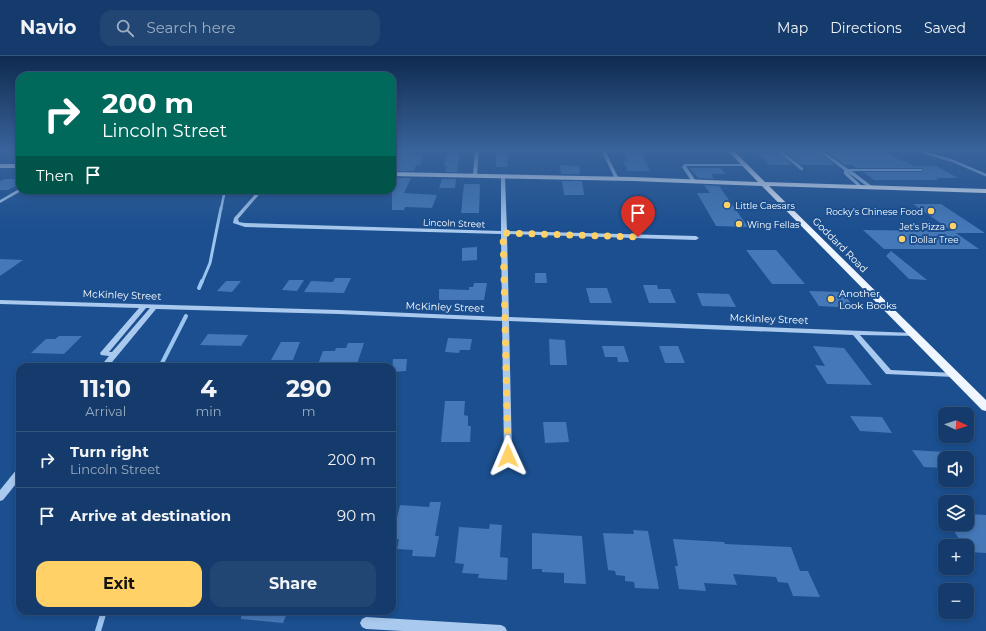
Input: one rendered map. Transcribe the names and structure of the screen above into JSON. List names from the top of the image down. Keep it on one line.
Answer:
{"streets":{"main road":["Goddard Road"],"street":["Lincoln Street","McKinley Street"]},"crossings":[["Goddard Road","McKinley Street"]],"places":["Little Caesars","Rocky's Chinese Food","Wing Fellas","Jet's Pizza","Dollar Tree","Another Look Books"],"north":"right","page":{"header":"Navio","search":"Search here","nav":["Map","Directions","Saved"],"turn":["200 m","Lincoln Street"],"then":"Then","eta":["11:10","Arrival","4","min","290","m"],"map_buttons":["+","−"],"list":[{"name":"Turn right","note":"Lincoln Street","value":"200 m"},{"name":"Arrive at destination","value":"90 m"}],"buttons":["Exit","Share"]}}
